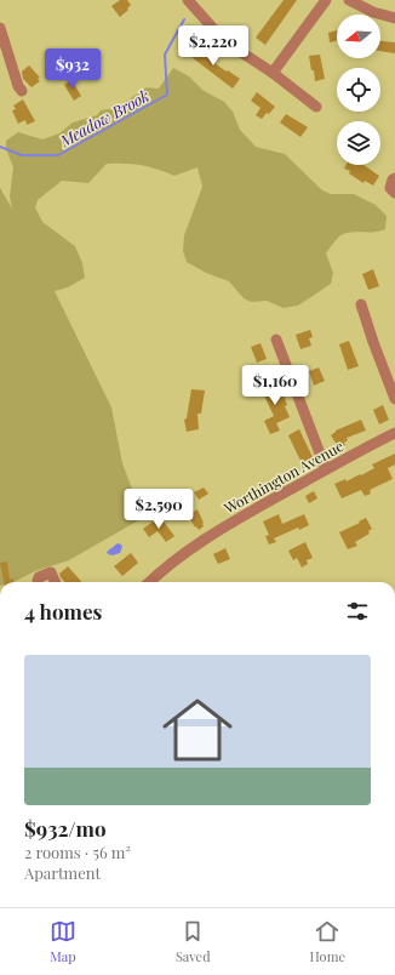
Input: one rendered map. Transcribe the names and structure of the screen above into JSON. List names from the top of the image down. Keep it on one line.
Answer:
{"streets":{"street":["Worthington Avenue"]},"water":["Meadow Brook"],"north":"left","page":{"price":["$2,220","$932","$1,160","$2,590"],"heading":"4 homes","list":[{"name":"$932/mo","note":"2 rooms · 56 m² · Apartment"}],"tabs":["Map","Saved","Home"]}}
